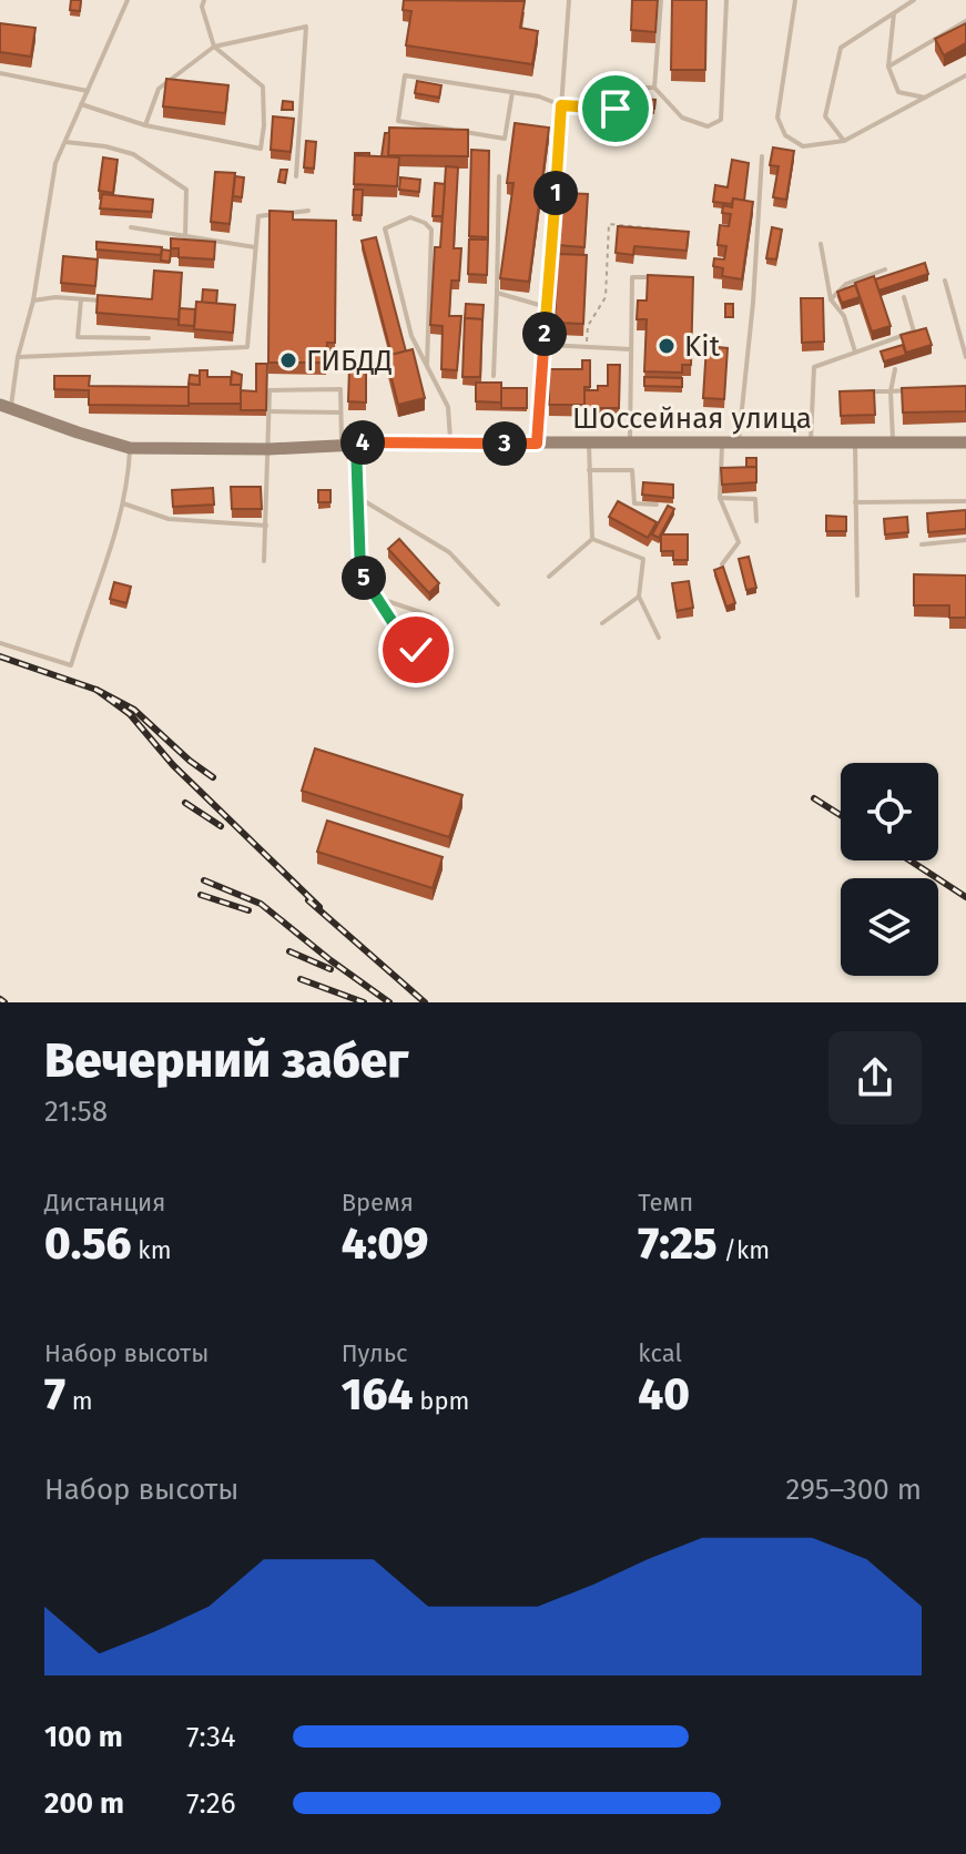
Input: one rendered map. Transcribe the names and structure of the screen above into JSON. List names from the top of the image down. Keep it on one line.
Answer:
{"streets":{"main road":["Шоссейная улица"]},"places":["Kit","ГИБДД"],"page":{"pins":["1","2","4","3","5"],"heading":["Вечерний забег","21:58"],"stats":[["Дистанция","0.56 km"],["Время","4:09"],["Темп","7:25 /km"],["Набор высоты","7 m"],["Пульс","164 bpm"],["kcal","40"]],"chart":["Набор высоты","295–300 m"],"list":[{"name":"100 m","note":"7:34"},{"name":"200 m","note":"7:26"}]}}
